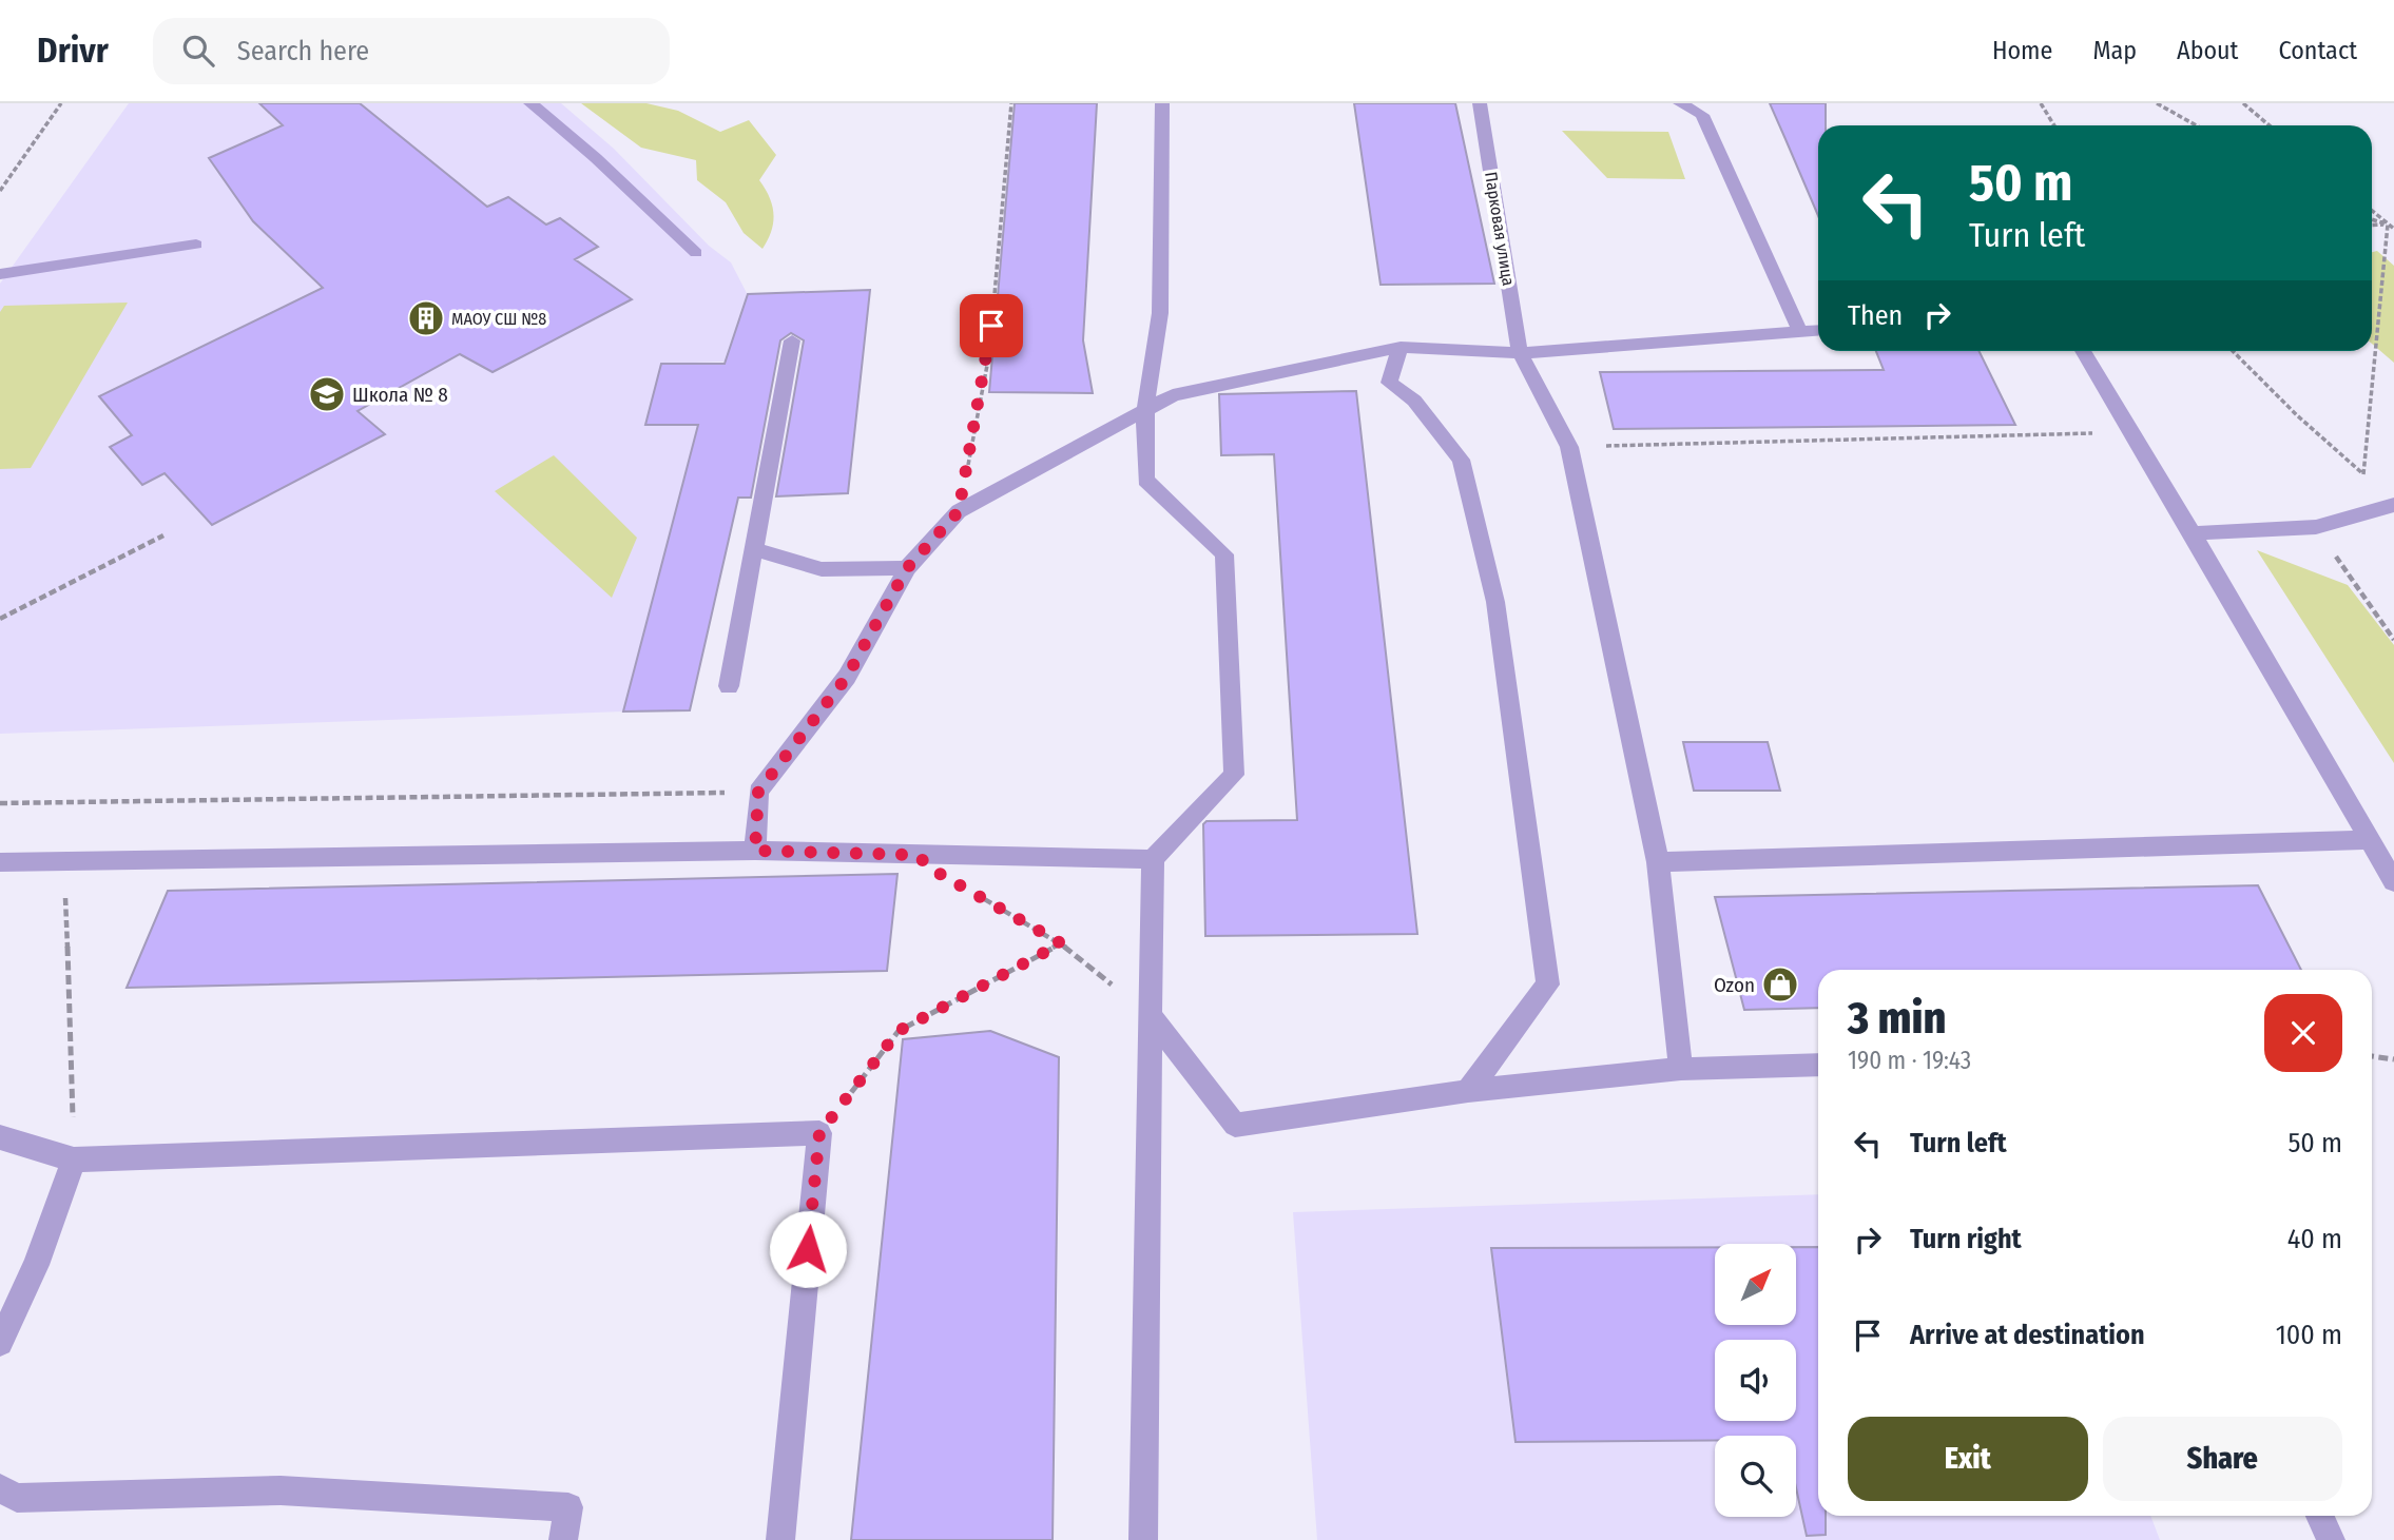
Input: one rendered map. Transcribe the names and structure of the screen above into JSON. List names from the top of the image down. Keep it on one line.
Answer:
{"streets":{"street":["Парковая улица"]},"places":{"building":["МАОУ СШ №8"],"school or university":["Школа № 8"],"shop":["Ozon"]},"north":"top right","page":{"header":"Drivr","search":"Search here","nav":["Home","Map","About","Contact"],"turn":["50 m","Turn left"],"then":"Then","heading":["3 min","190 m · 19:43"],"list":[{"name":"Turn left","value":"50 m"},{"name":"Turn right","value":"40 m"},{"name":"Arrive at destination","value":"100 m"}],"buttons":["Exit","Share"]}}
